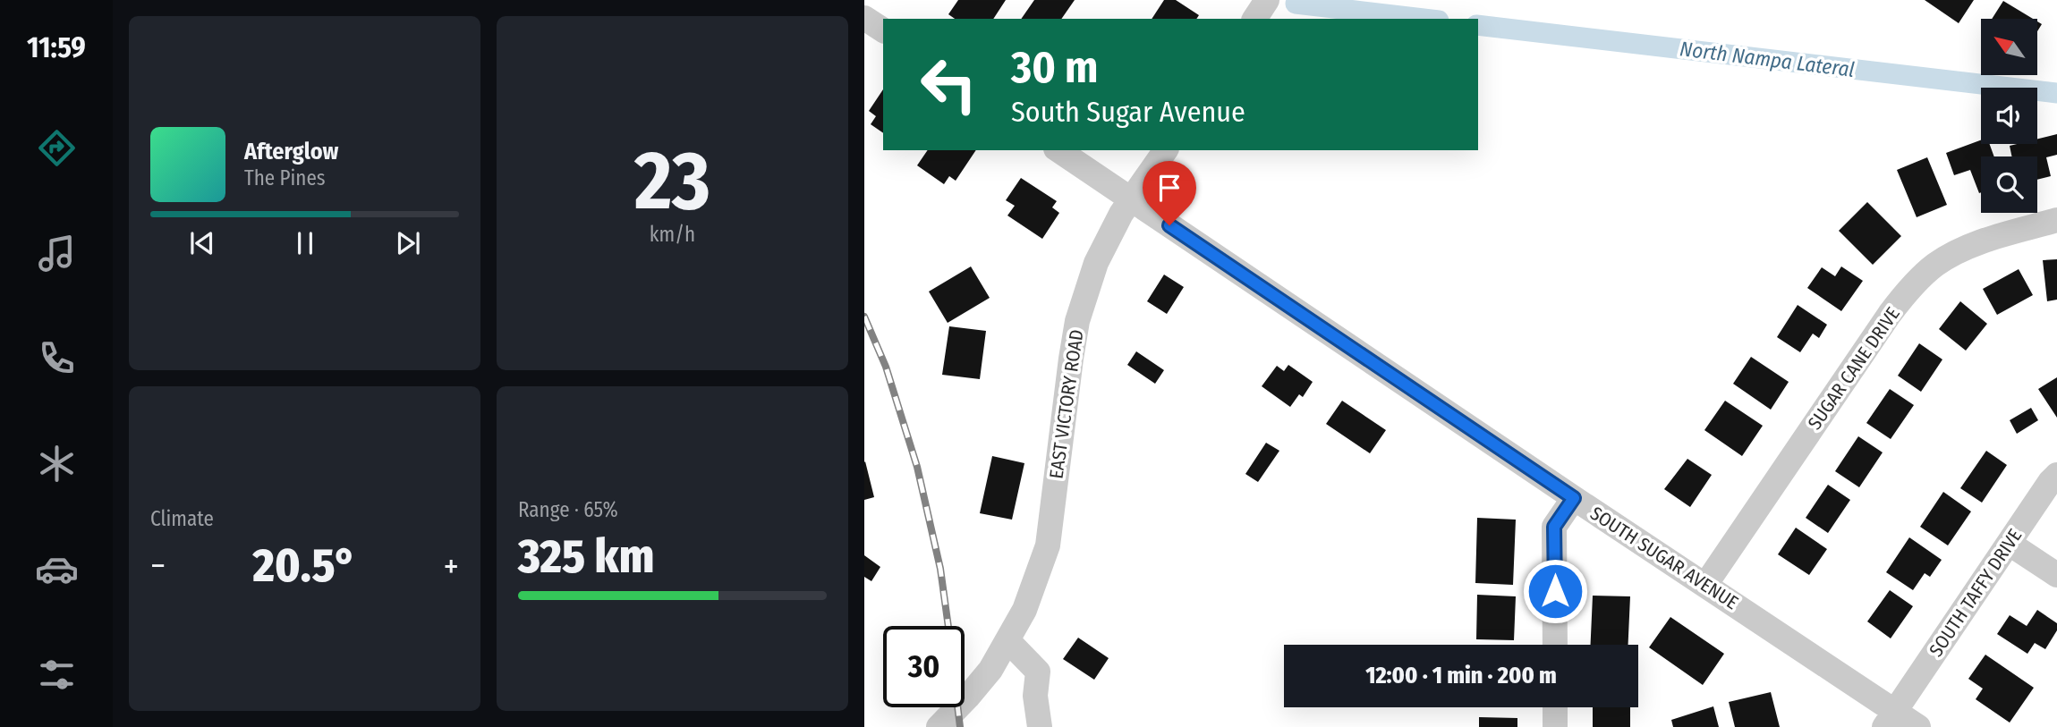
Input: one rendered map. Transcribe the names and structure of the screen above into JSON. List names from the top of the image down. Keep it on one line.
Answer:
{"streets":{"street":["SUGAR CANE DRIVE","EAST VICTORY ROAD","SOUTH SUGAR AVENUE","SOUTH TAFFY DRIVE"]},"crossings":[["SUGAR CANE DRIVE","SOUTH SUGAR AVENUE"],["EAST VICTORY ROAD","SOUTH SUGAR AVENUE"],["SOUTH SUGAR AVENUE","SOUTH TAFFY DRIVE"]],"water":["North Nampa Lateral"],"north":"top left","page":{"tabs":"11:59","tile":[["23","km/h"],"Climate",["Range · 65%","325 km"]],"turn":["30 m","South Sugar Avenue"],"song":["Afterglow","The Pines"],"heat":["−","20.5°","+"],"limit":"30","trip":"12:00 · 1 min · 200 m"}}
